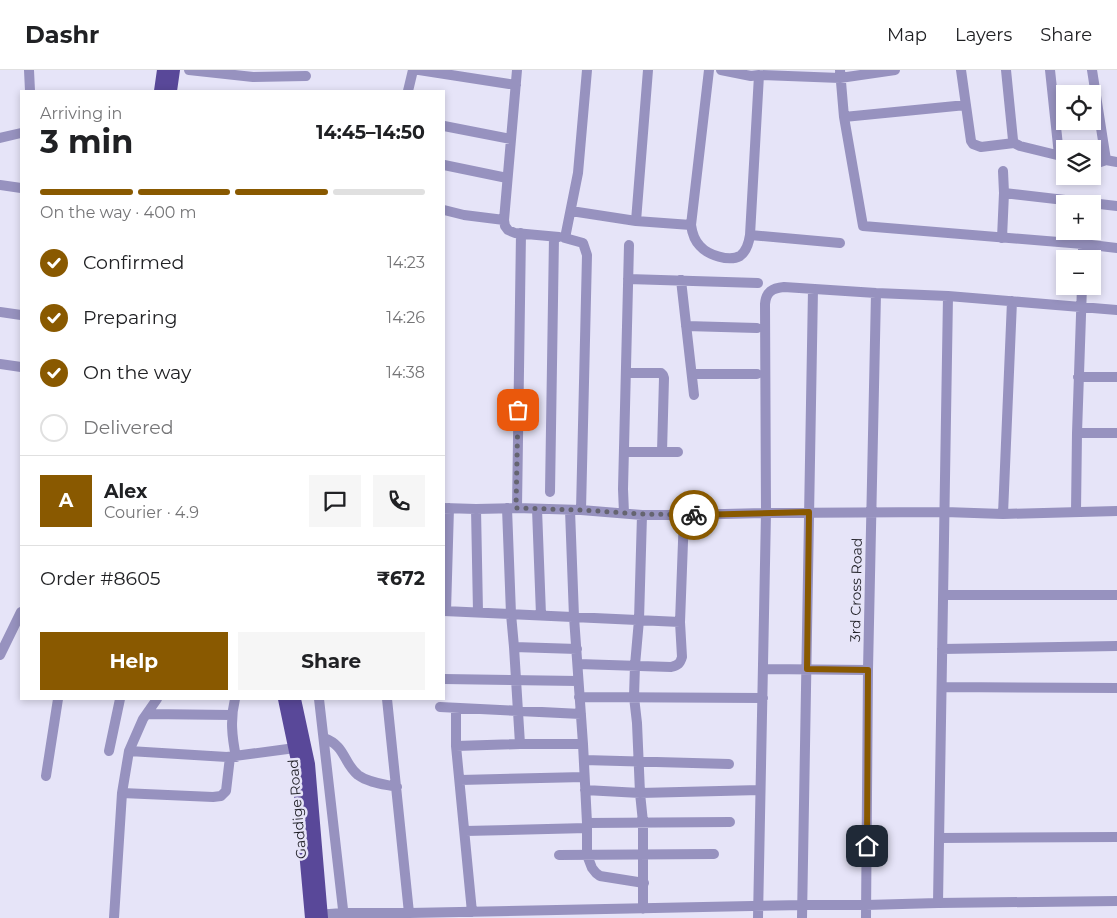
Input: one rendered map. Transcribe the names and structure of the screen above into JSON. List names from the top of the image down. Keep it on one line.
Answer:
{"streets":{"main road":["Gaddige Road"],"street":["3rd Cross Road"]},"page":{"header":"Dashr","nav":["Map","Layers","Share"],"map_buttons":["+","−"],"heading":["3 min","Arriving in","14:45–14:50"],"panel":["Alex","Courier · 4.9","Order #8605","₹672"],"bar":"On the way · 400 m","list":[["Confirmed","14:23"],["Preparing","14:26"],["On the way","14:38"],"Delivered"],"round":"A","buttons":["Help","Share"]}}
